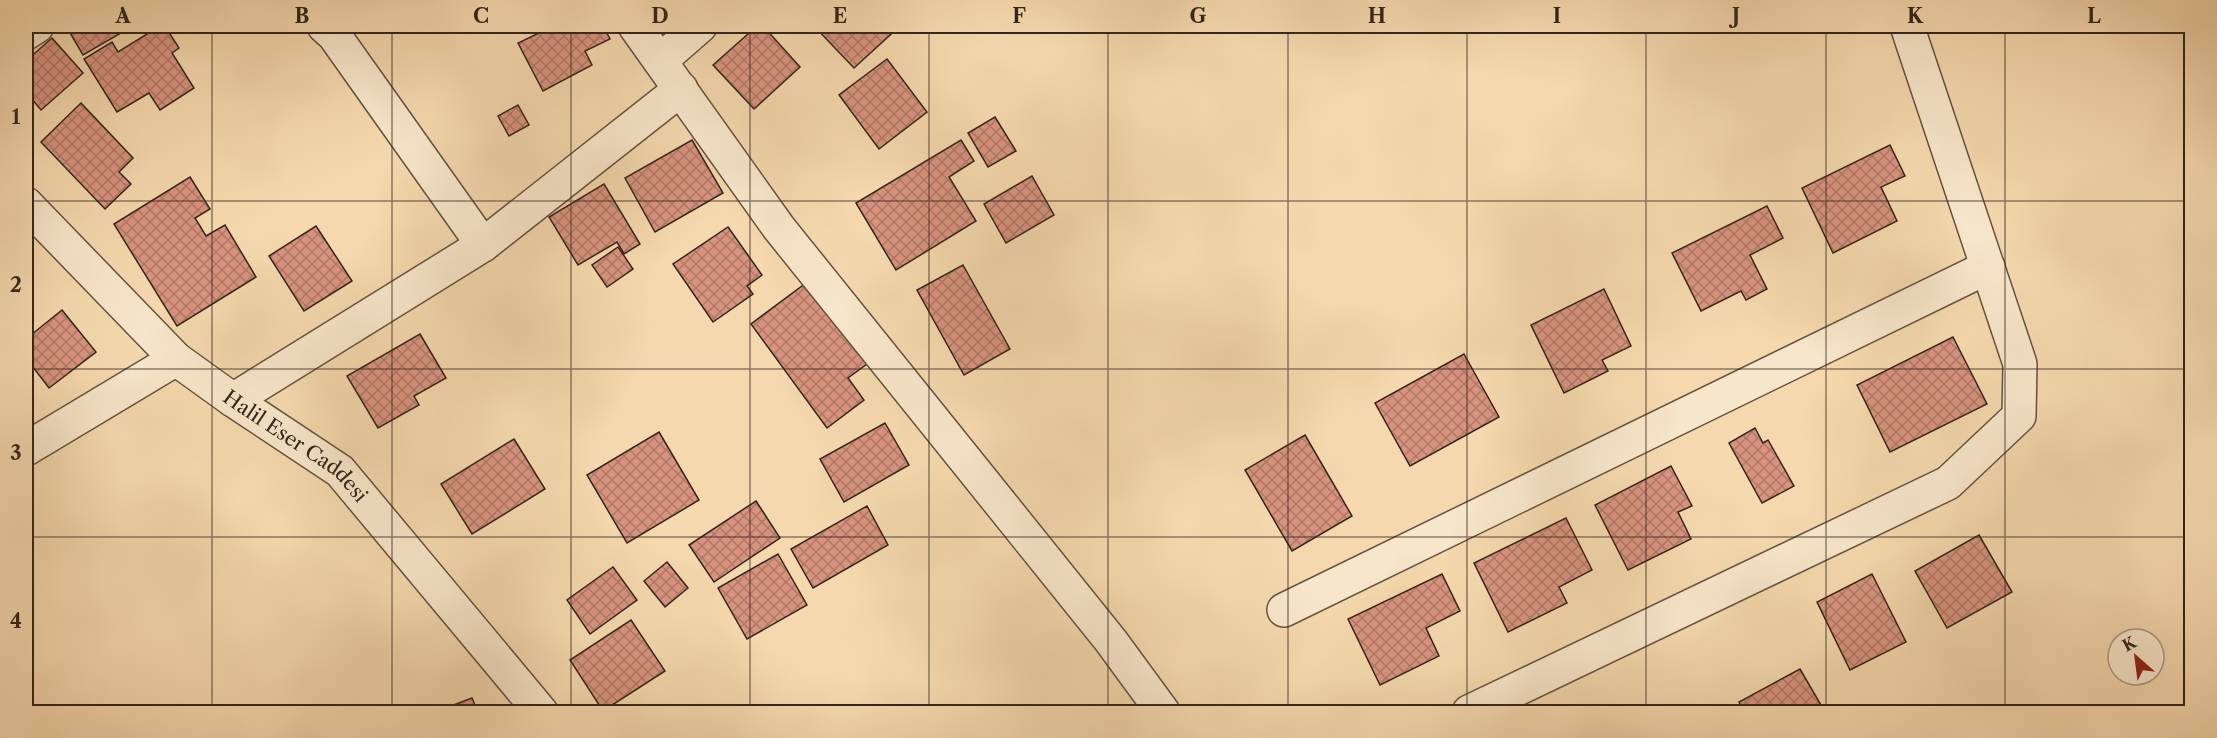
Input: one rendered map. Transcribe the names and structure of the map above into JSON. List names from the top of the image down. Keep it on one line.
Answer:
{"streets":{"street":["Halil Eser Caddesi"]},"north":"top left","grid":{"columns":["A","B","C","D","E","F","G","H","I","J","K","L"],"rows":["1","2","3","4"]}}
